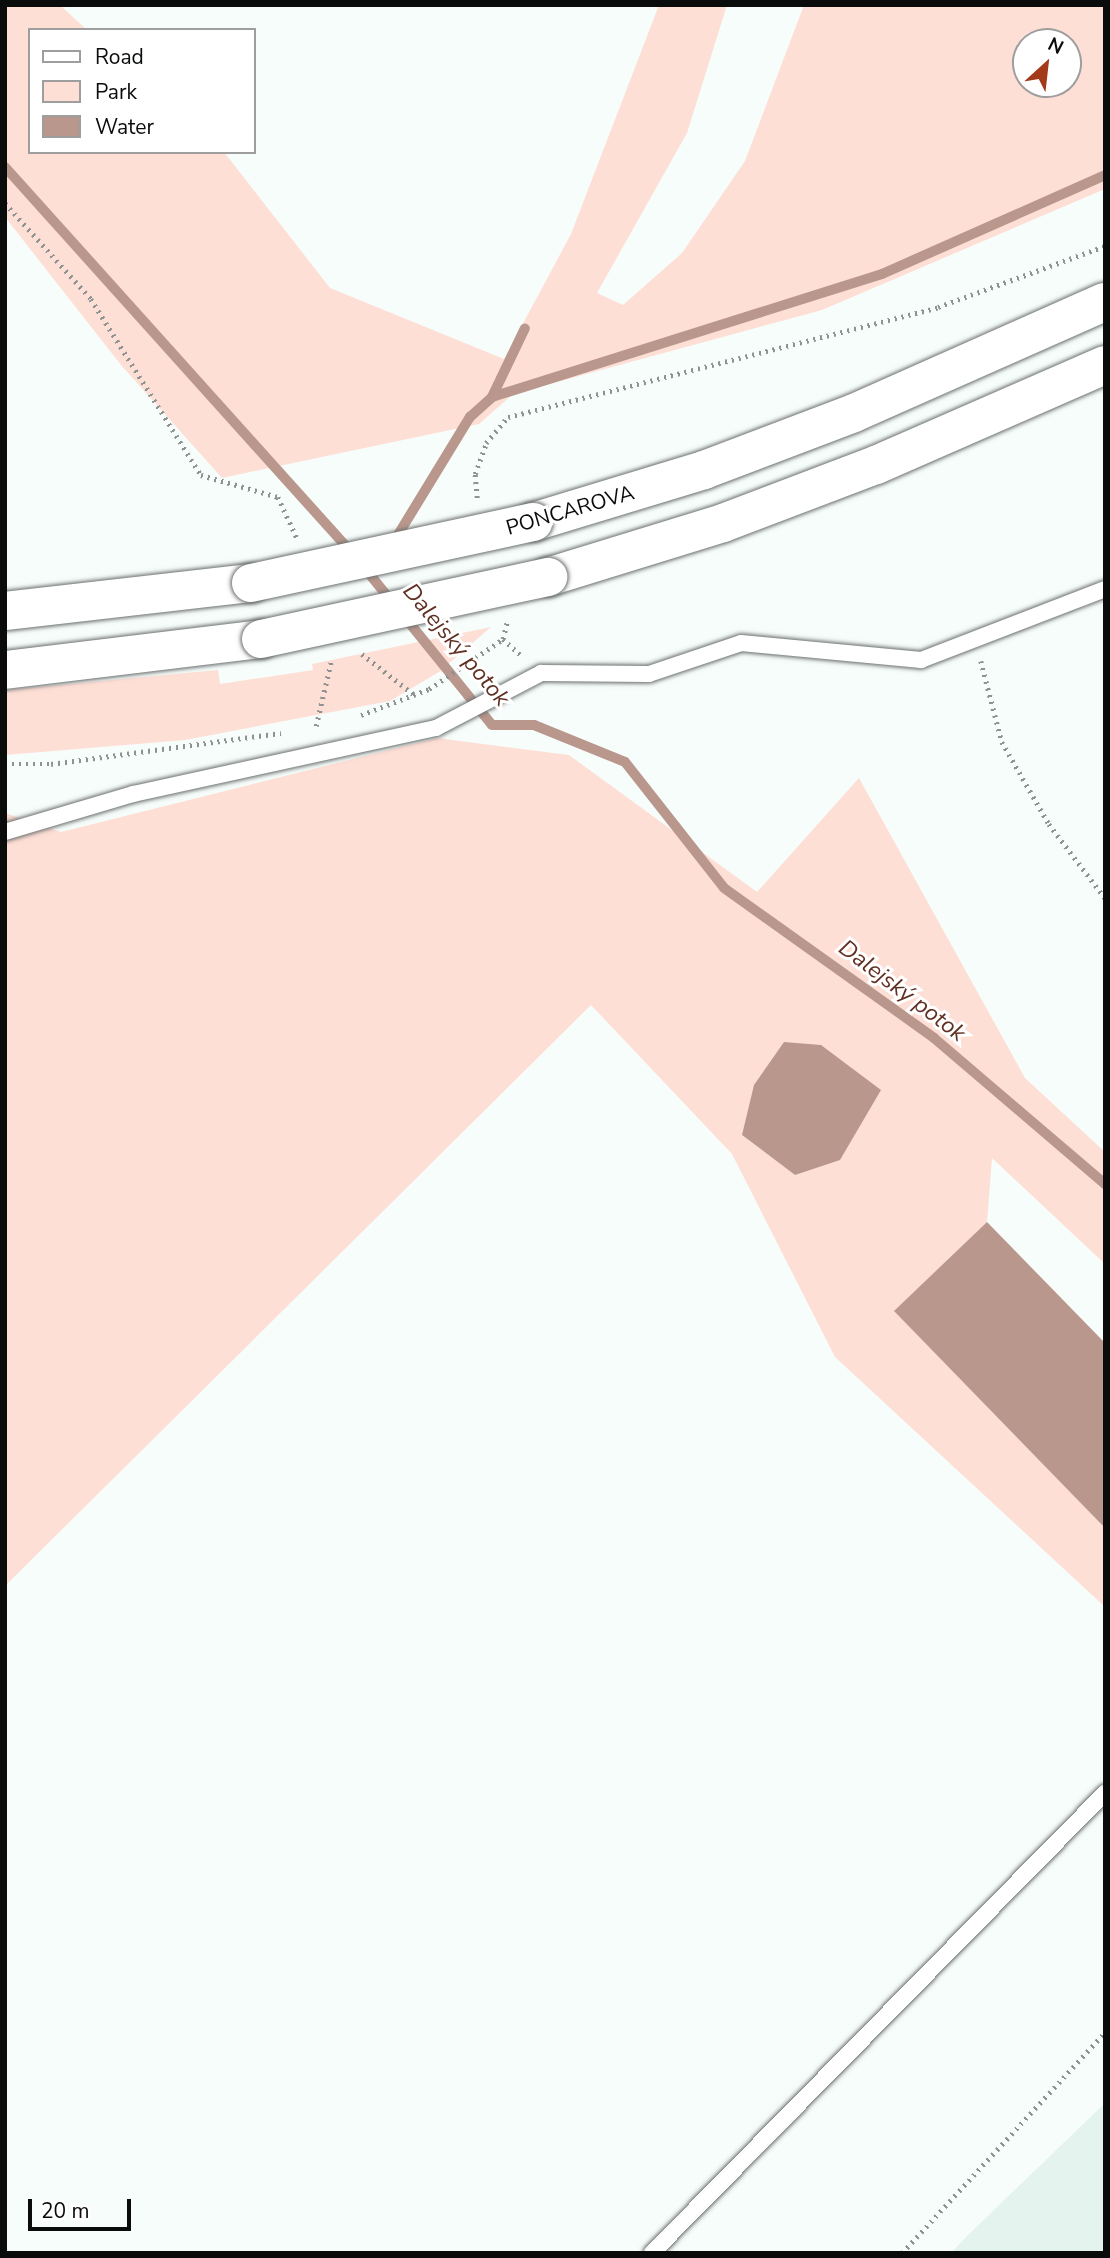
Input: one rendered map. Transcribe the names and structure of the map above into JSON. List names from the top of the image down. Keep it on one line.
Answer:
{"streets":{"main road":["PONCAROVA"]},"water":["Dalejský potok"],"legend":["Road","Park","Water"],"scale_bar":"20 m","north":"top right"}
